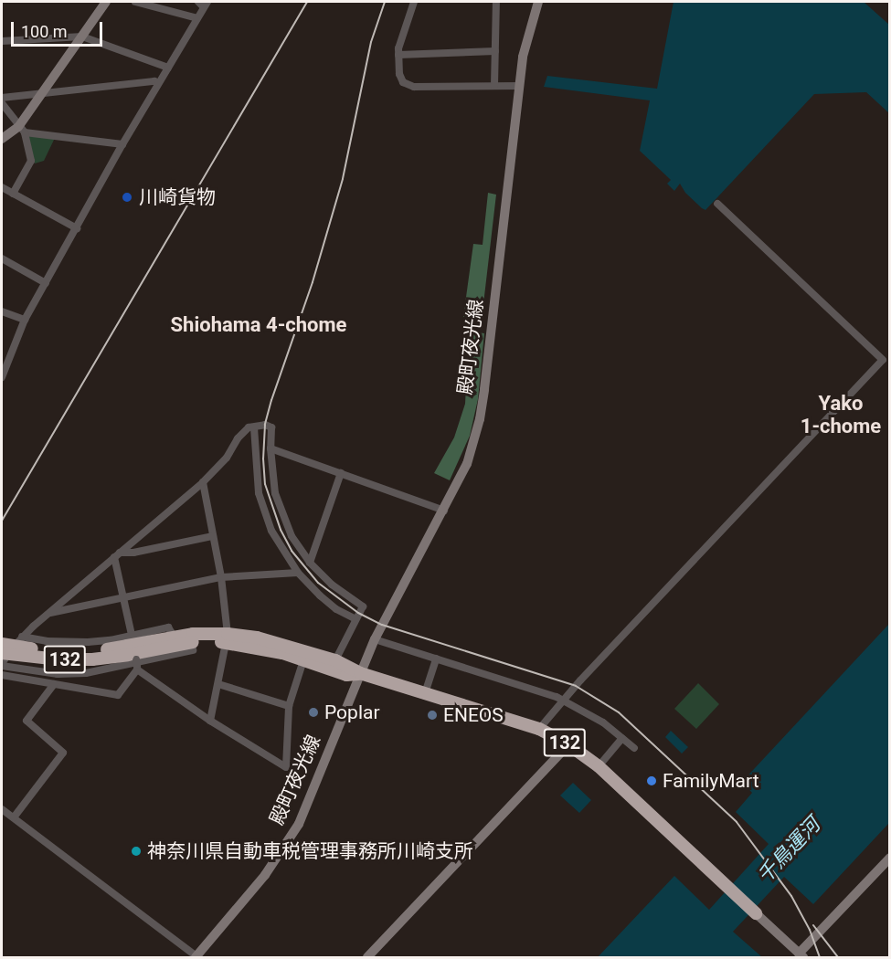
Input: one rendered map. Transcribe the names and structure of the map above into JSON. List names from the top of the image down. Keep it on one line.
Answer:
{"streets":{"highway":["132"],"street":["殿町夜光線"]},"crossings":[["殿町夜光線","132"]],"districts":["Shiohama 4-chome","Yako 1-chome"],"water":["千鳥運河"],"places":["川崎貨物","Poplar","ENEOS","FamilyMart","神奈川県自動車税管理事務所川崎支所"],"scale_bar":"100 m"}
